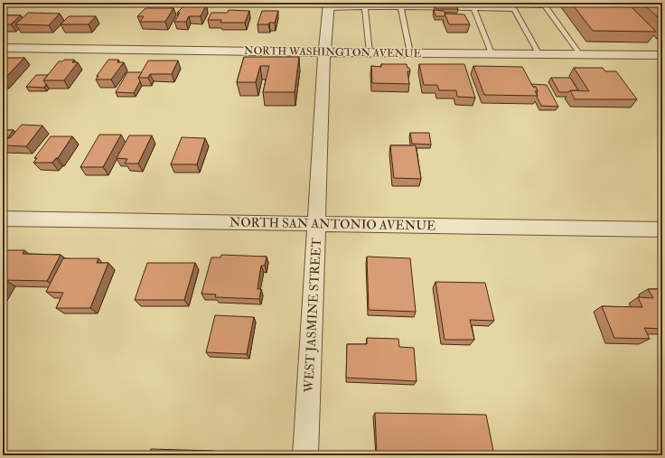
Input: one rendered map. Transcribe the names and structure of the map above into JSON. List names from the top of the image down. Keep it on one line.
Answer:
{"streets":{"street":["NORTH WASHINGTON AVENUE","NORTH SAN ANTONIO AVENUE","WEST JASMINE STREET"]},"crossings":[["NORTH WASHINGTON AVENUE","WEST JASMINE STREET"],["NORTH SAN ANTONIO AVENUE","WEST JASMINE STREET"]]}
